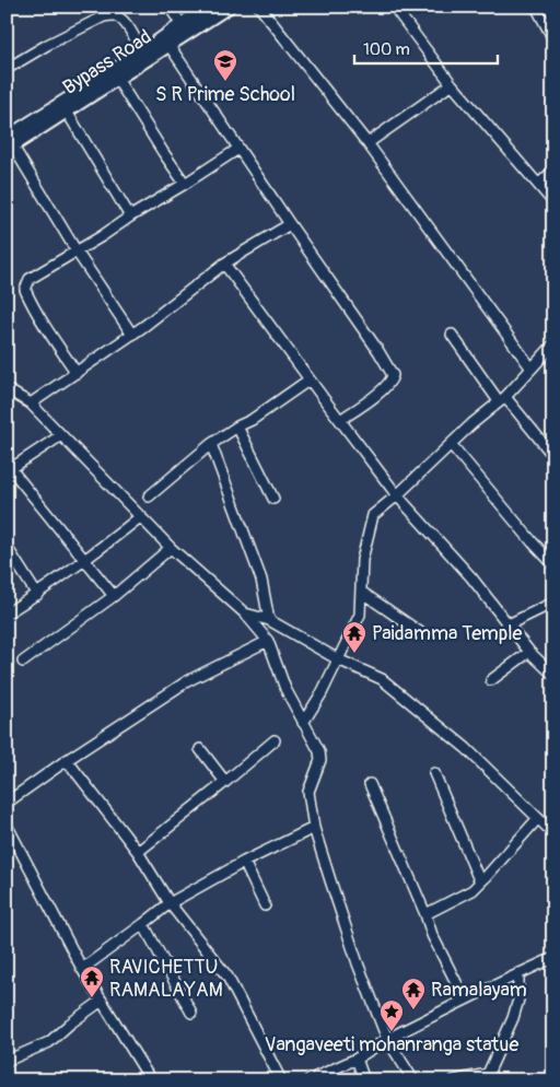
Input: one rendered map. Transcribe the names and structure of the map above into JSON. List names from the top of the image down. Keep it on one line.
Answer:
{"streets":{"main road":["Bypass Road"]},"places":{"school or university":["S R Prime School"],"temple":["Paidamma Temple","RAVICHETTU RAMALAYAM","Ramalayam"],"place":["Vangaveeti mohanranga statue"]},"scale_bar":"100 m"}
